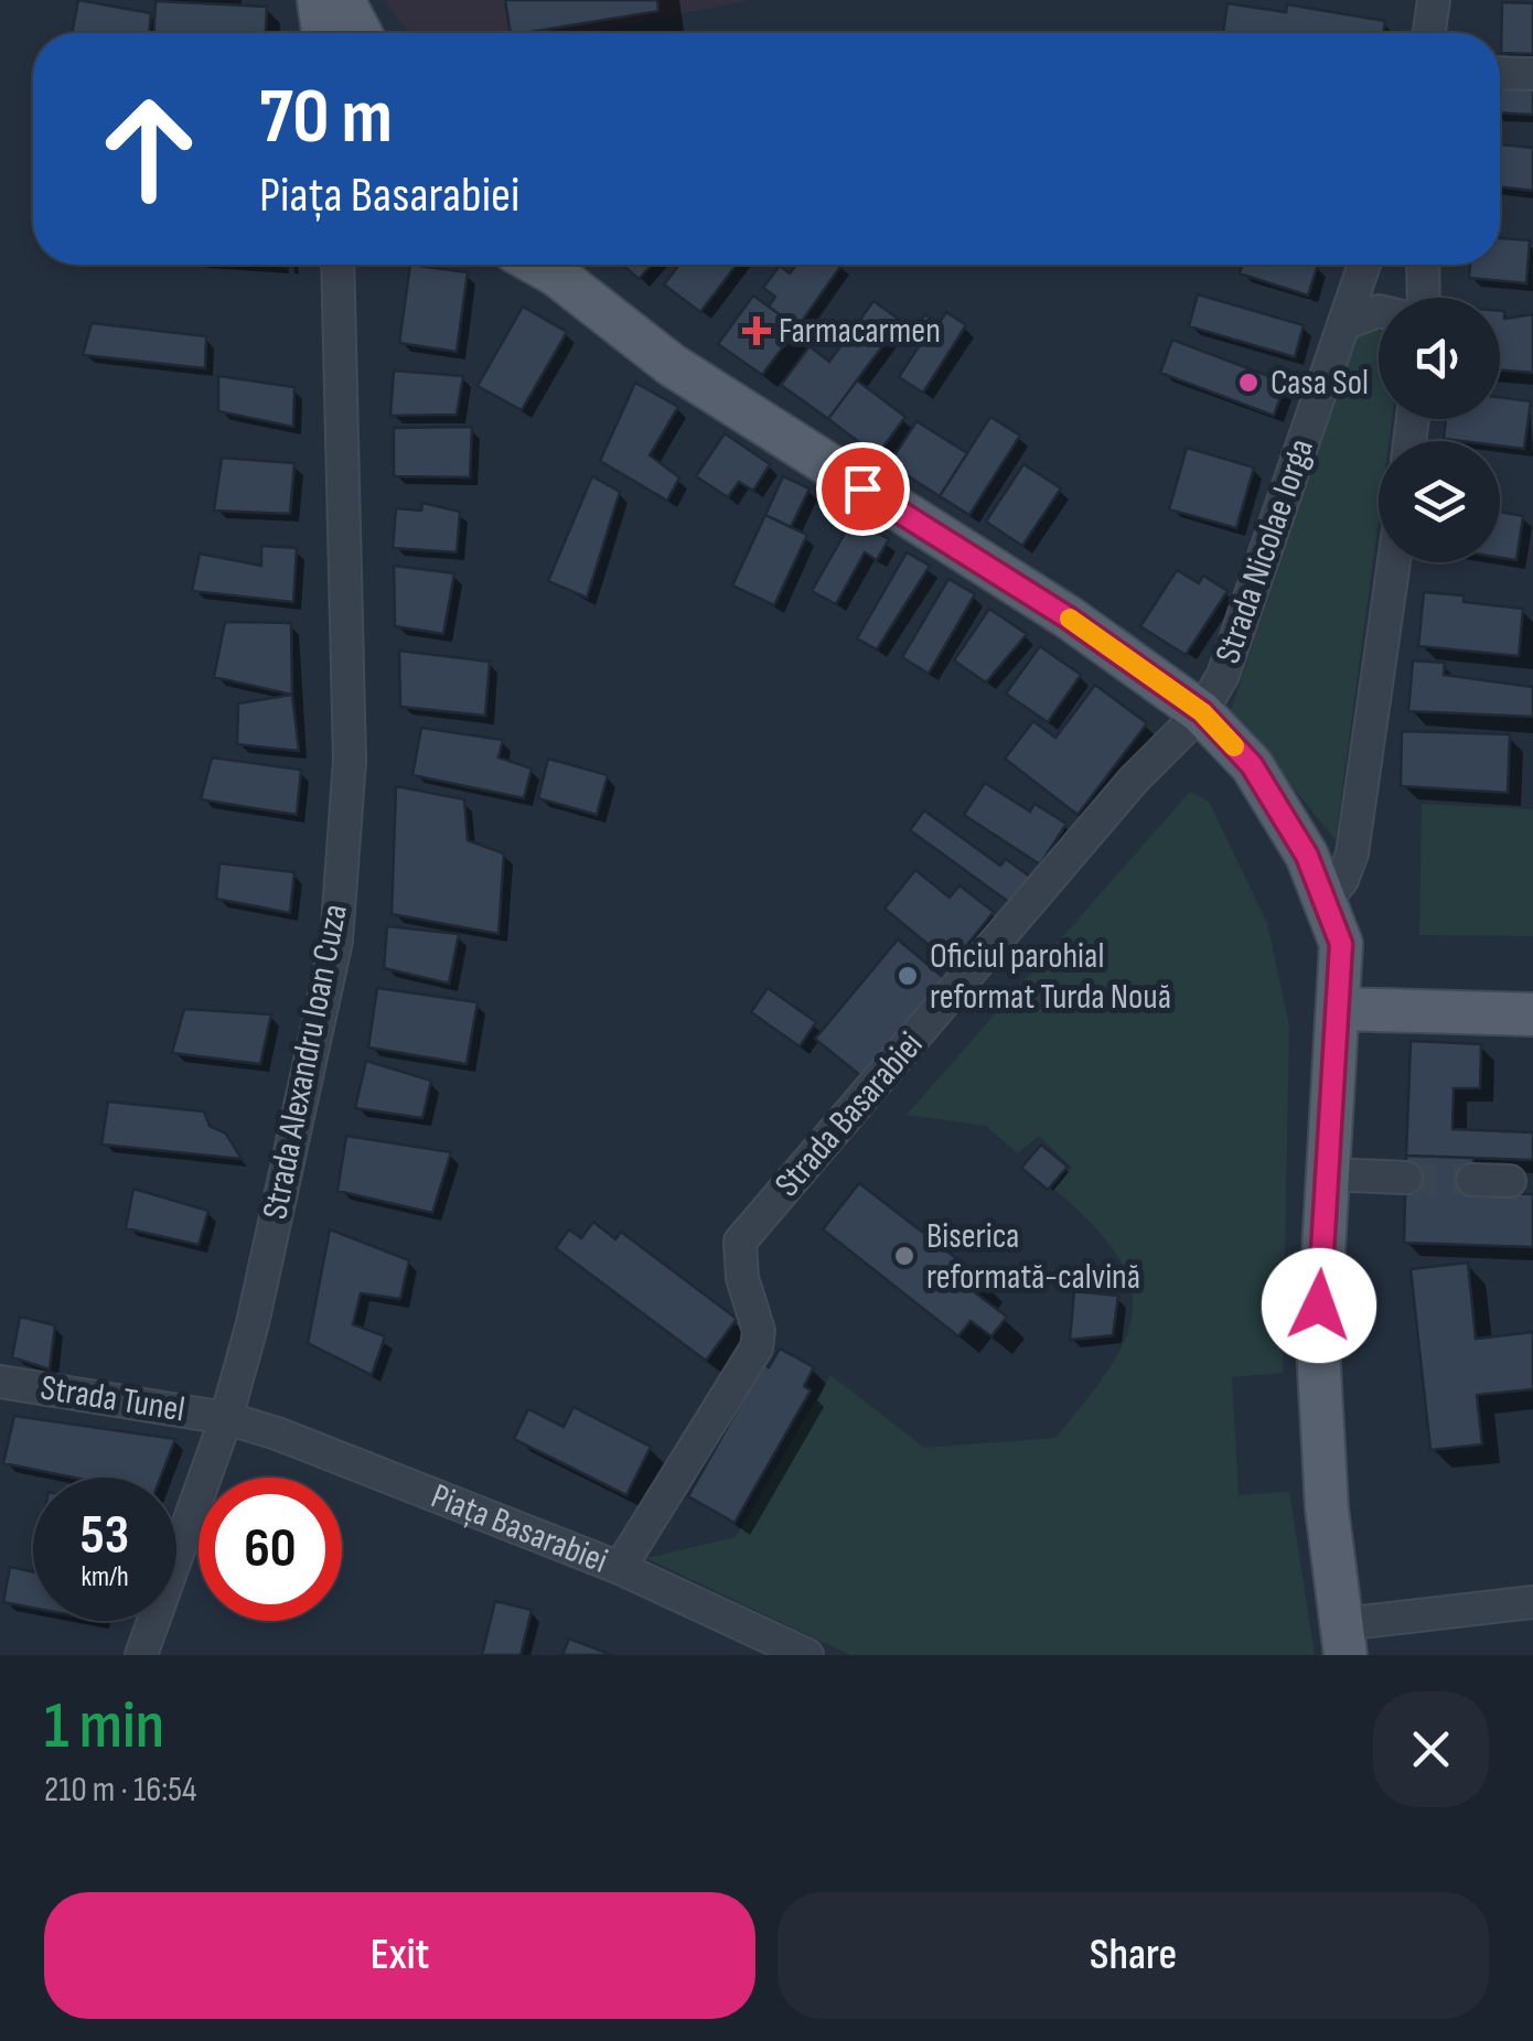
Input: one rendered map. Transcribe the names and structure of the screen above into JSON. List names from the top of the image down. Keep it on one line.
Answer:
{"streets":{"street":["Strada Nicolae Iorga","Strada Alexandru Ioan Cuza","Strada Basarabiei","Strada Tunel","Piața Basarabiei"]},"crossings":[["Strada Nicolae Iorga","Strada Basarabiei"],["Strada Alexandru Ioan Cuza","Strada Tunel"],["Strada Alexandru Ioan Cuza","Piața Basarabiei"],["Strada Basarabiei","Piața Basarabiei"],["Strada Tunel","Piața Basarabiei"]],"places":{"health":["Farmacarmen"],"other":["Casa Sol","Oficiul parohial reformat Turda Nouă","Biserica reformată-calvină"]},"page":{"turn":["70 m","Piața Basarabiei"],"speed":"53 km/h","limit":"60","heading":["1 min","210 m · 16:54"],"buttons":["Exit","Share"]}}
